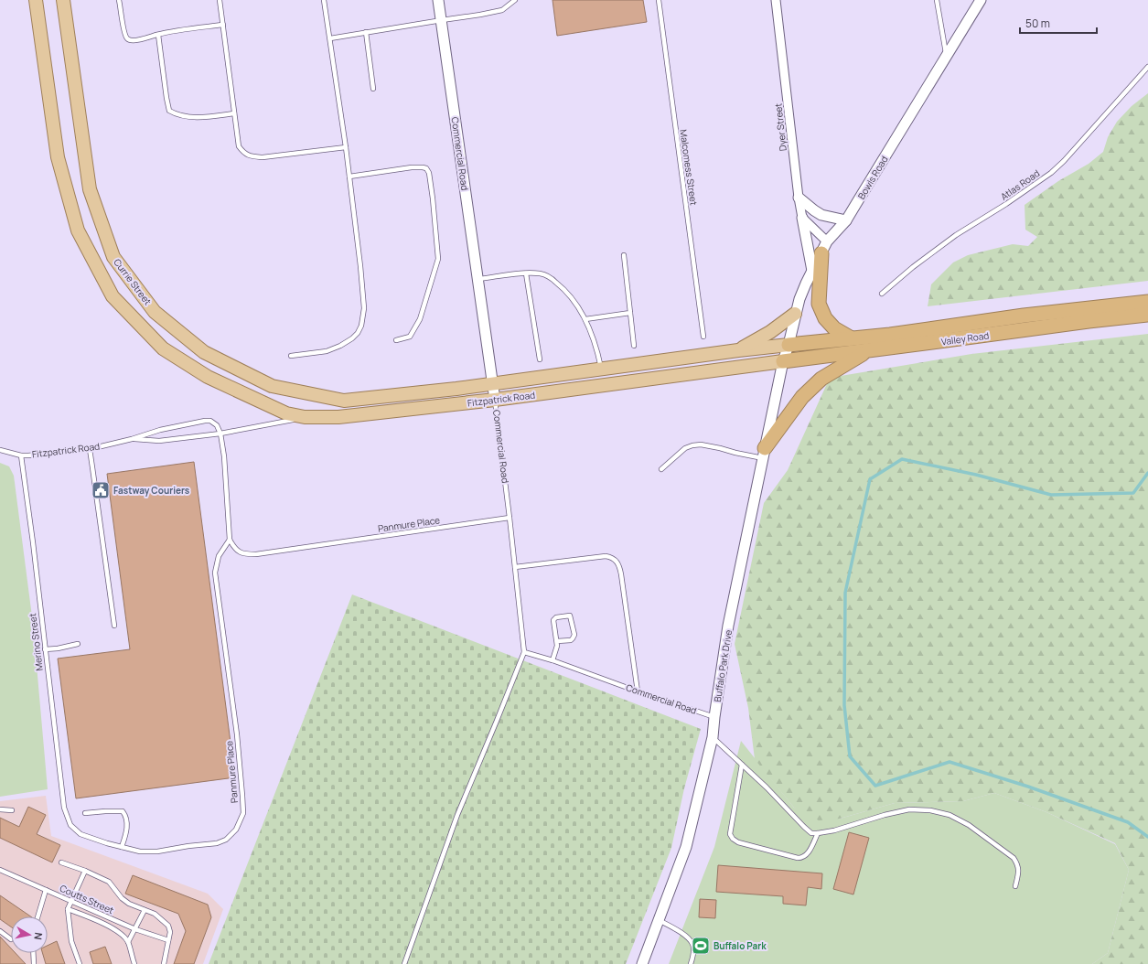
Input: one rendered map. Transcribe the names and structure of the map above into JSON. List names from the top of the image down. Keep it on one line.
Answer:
{"streets":{"highway":["Valley Road"],"main road":["Currie Street","Fitzpatrick Road"],"street":["Dyer Street","Commercial Road","Bowls Road","Buffalo Park Drive"],"lane":["Malcomess Street","Atlas Road","Panmure Place","Merino Street","Coutts Street"]},"crossings":[["Commercial Road","Fitzpatrick Road"],["Commercial Road","Panmure Place"],["Commercial Road","Buffalo Park Drive"],["Bowls Road","Valley Road"],["Bowls Road","Fitzpatrick Road"],["Bowls Road","Buffalo Park Drive"],["Currie Street","Fitzpatrick Road"],["Valley Road","Fitzpatrick Road"],["Valley Road","Buffalo Park Drive"],["Fitzpatrick Road","Merino Street"],["Fitzpatrick Road","Buffalo Park Drive"],["Panmure Place","Merino Street"]],"places":{"public building":["Fastway Couriers"],"sports":["Buffalo Park"]},"scale_bar":"50 m","north":"right"}
